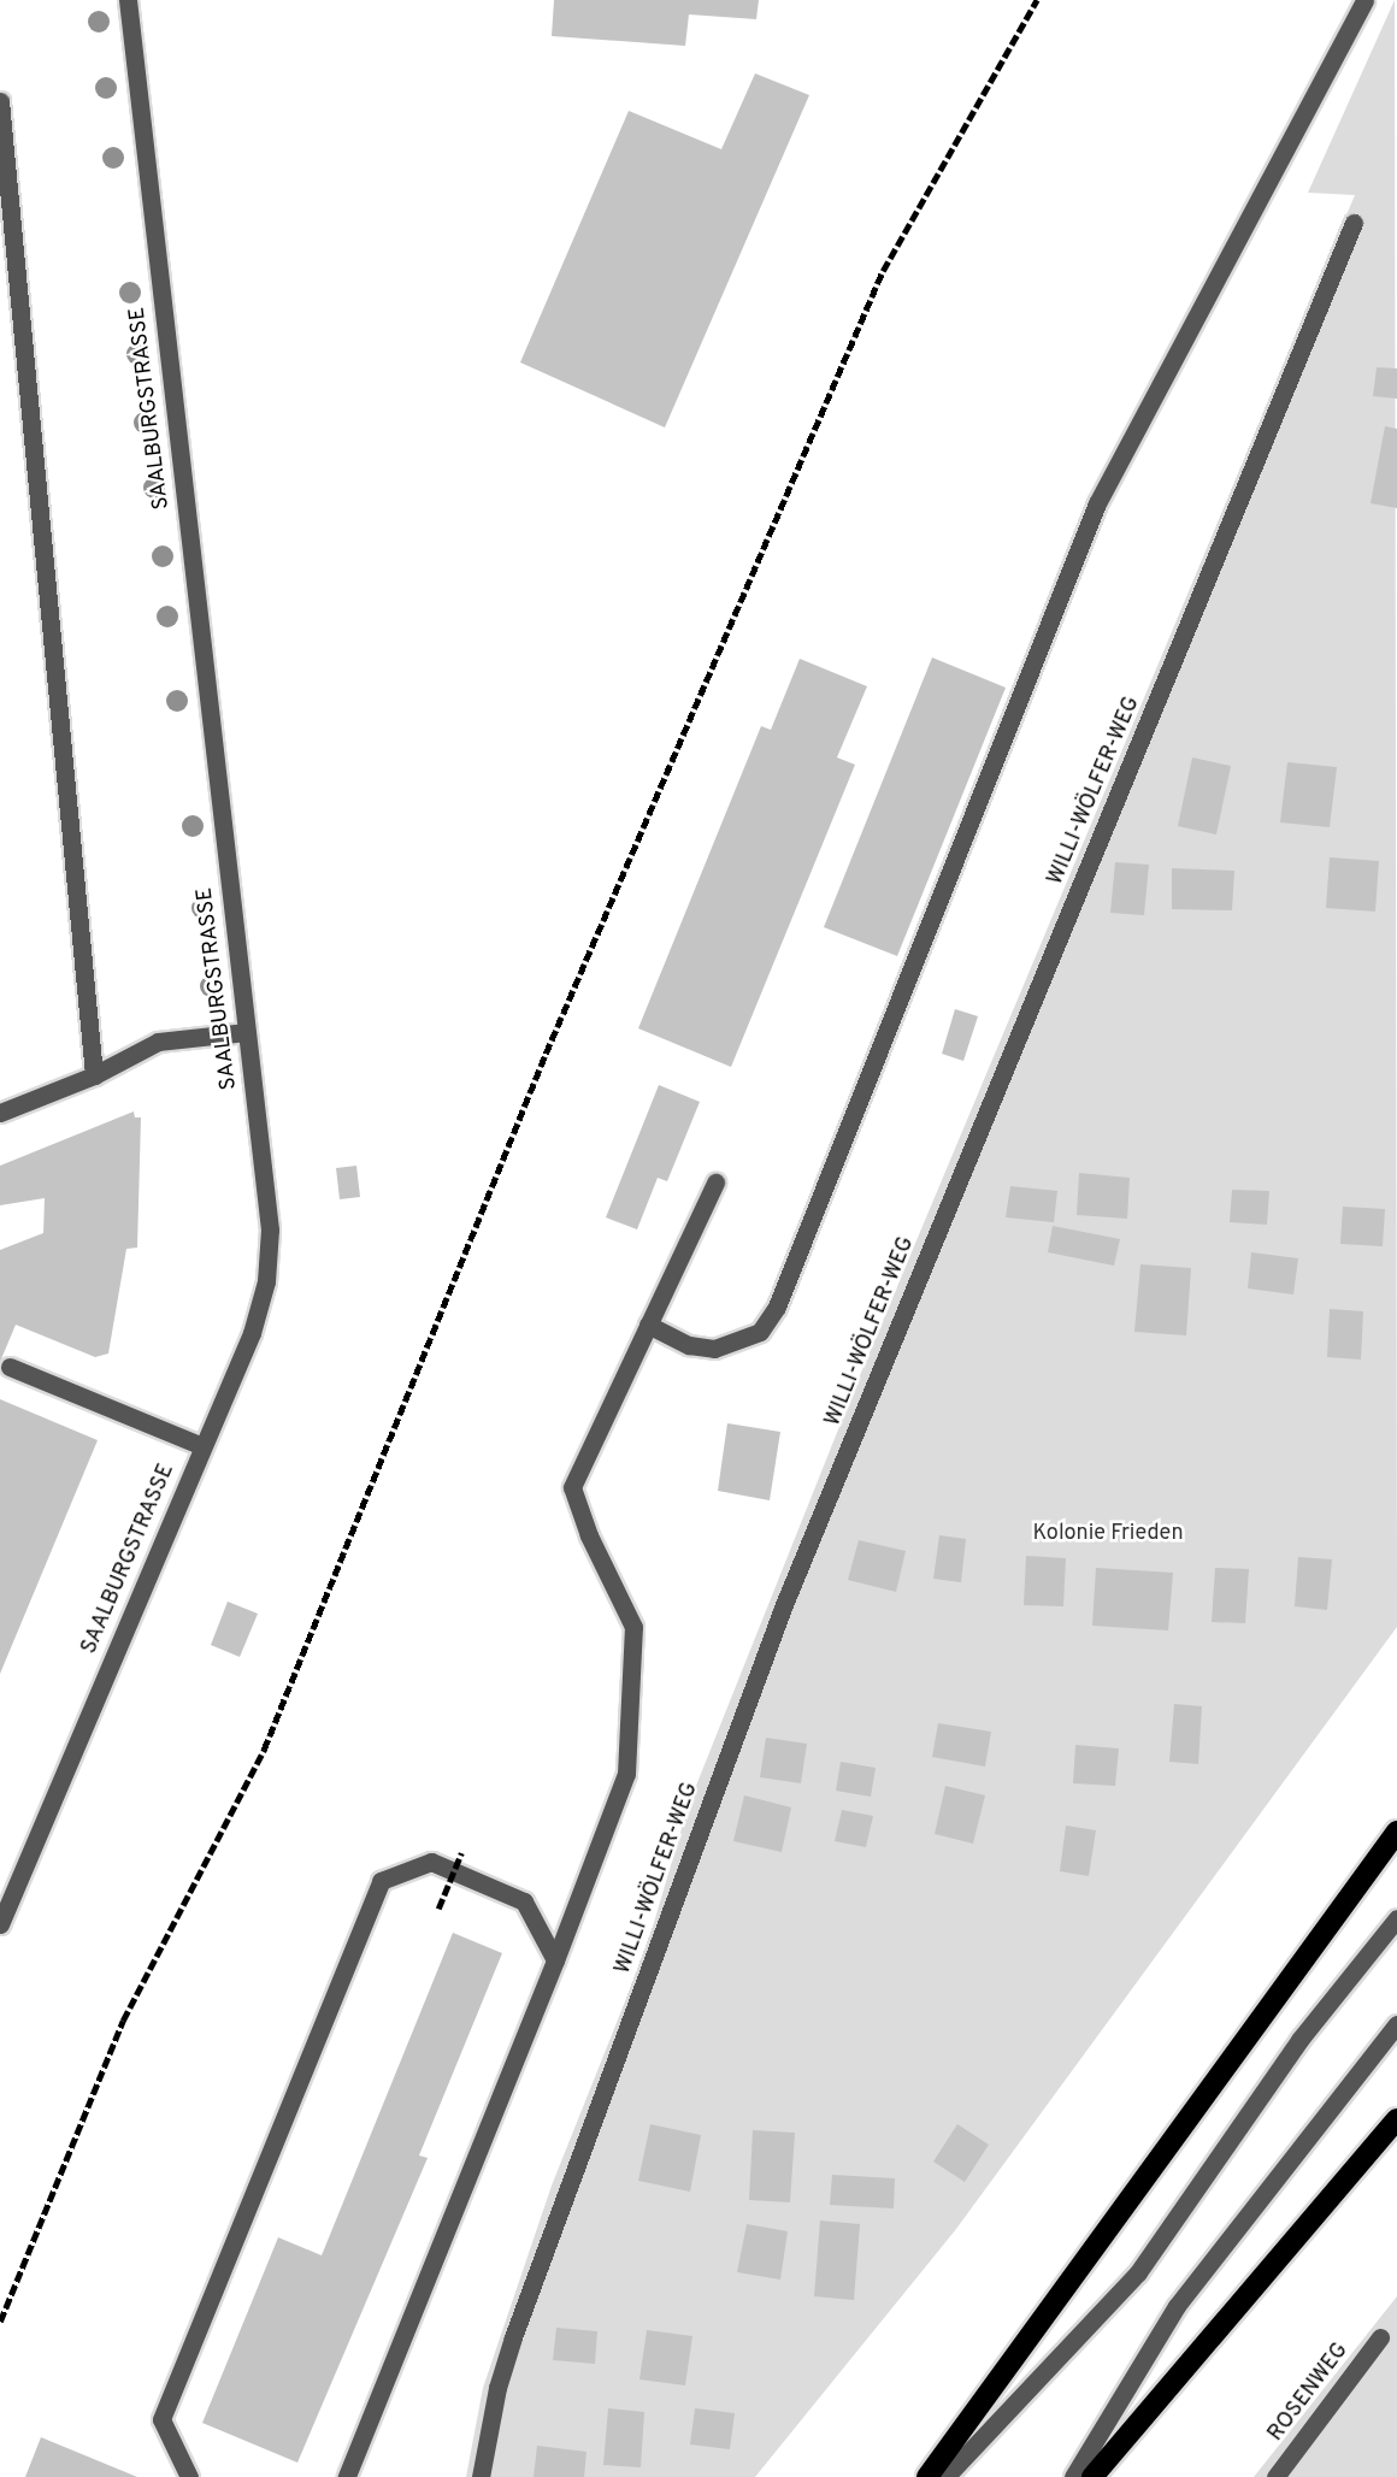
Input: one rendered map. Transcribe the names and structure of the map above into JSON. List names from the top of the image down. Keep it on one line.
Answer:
{"streets":{"street":["SAALBURGSTRASSE","WILLI-WÖLFER-WEG","ROSENWEG"]},"parks":["Kolonie Frieden"]}
